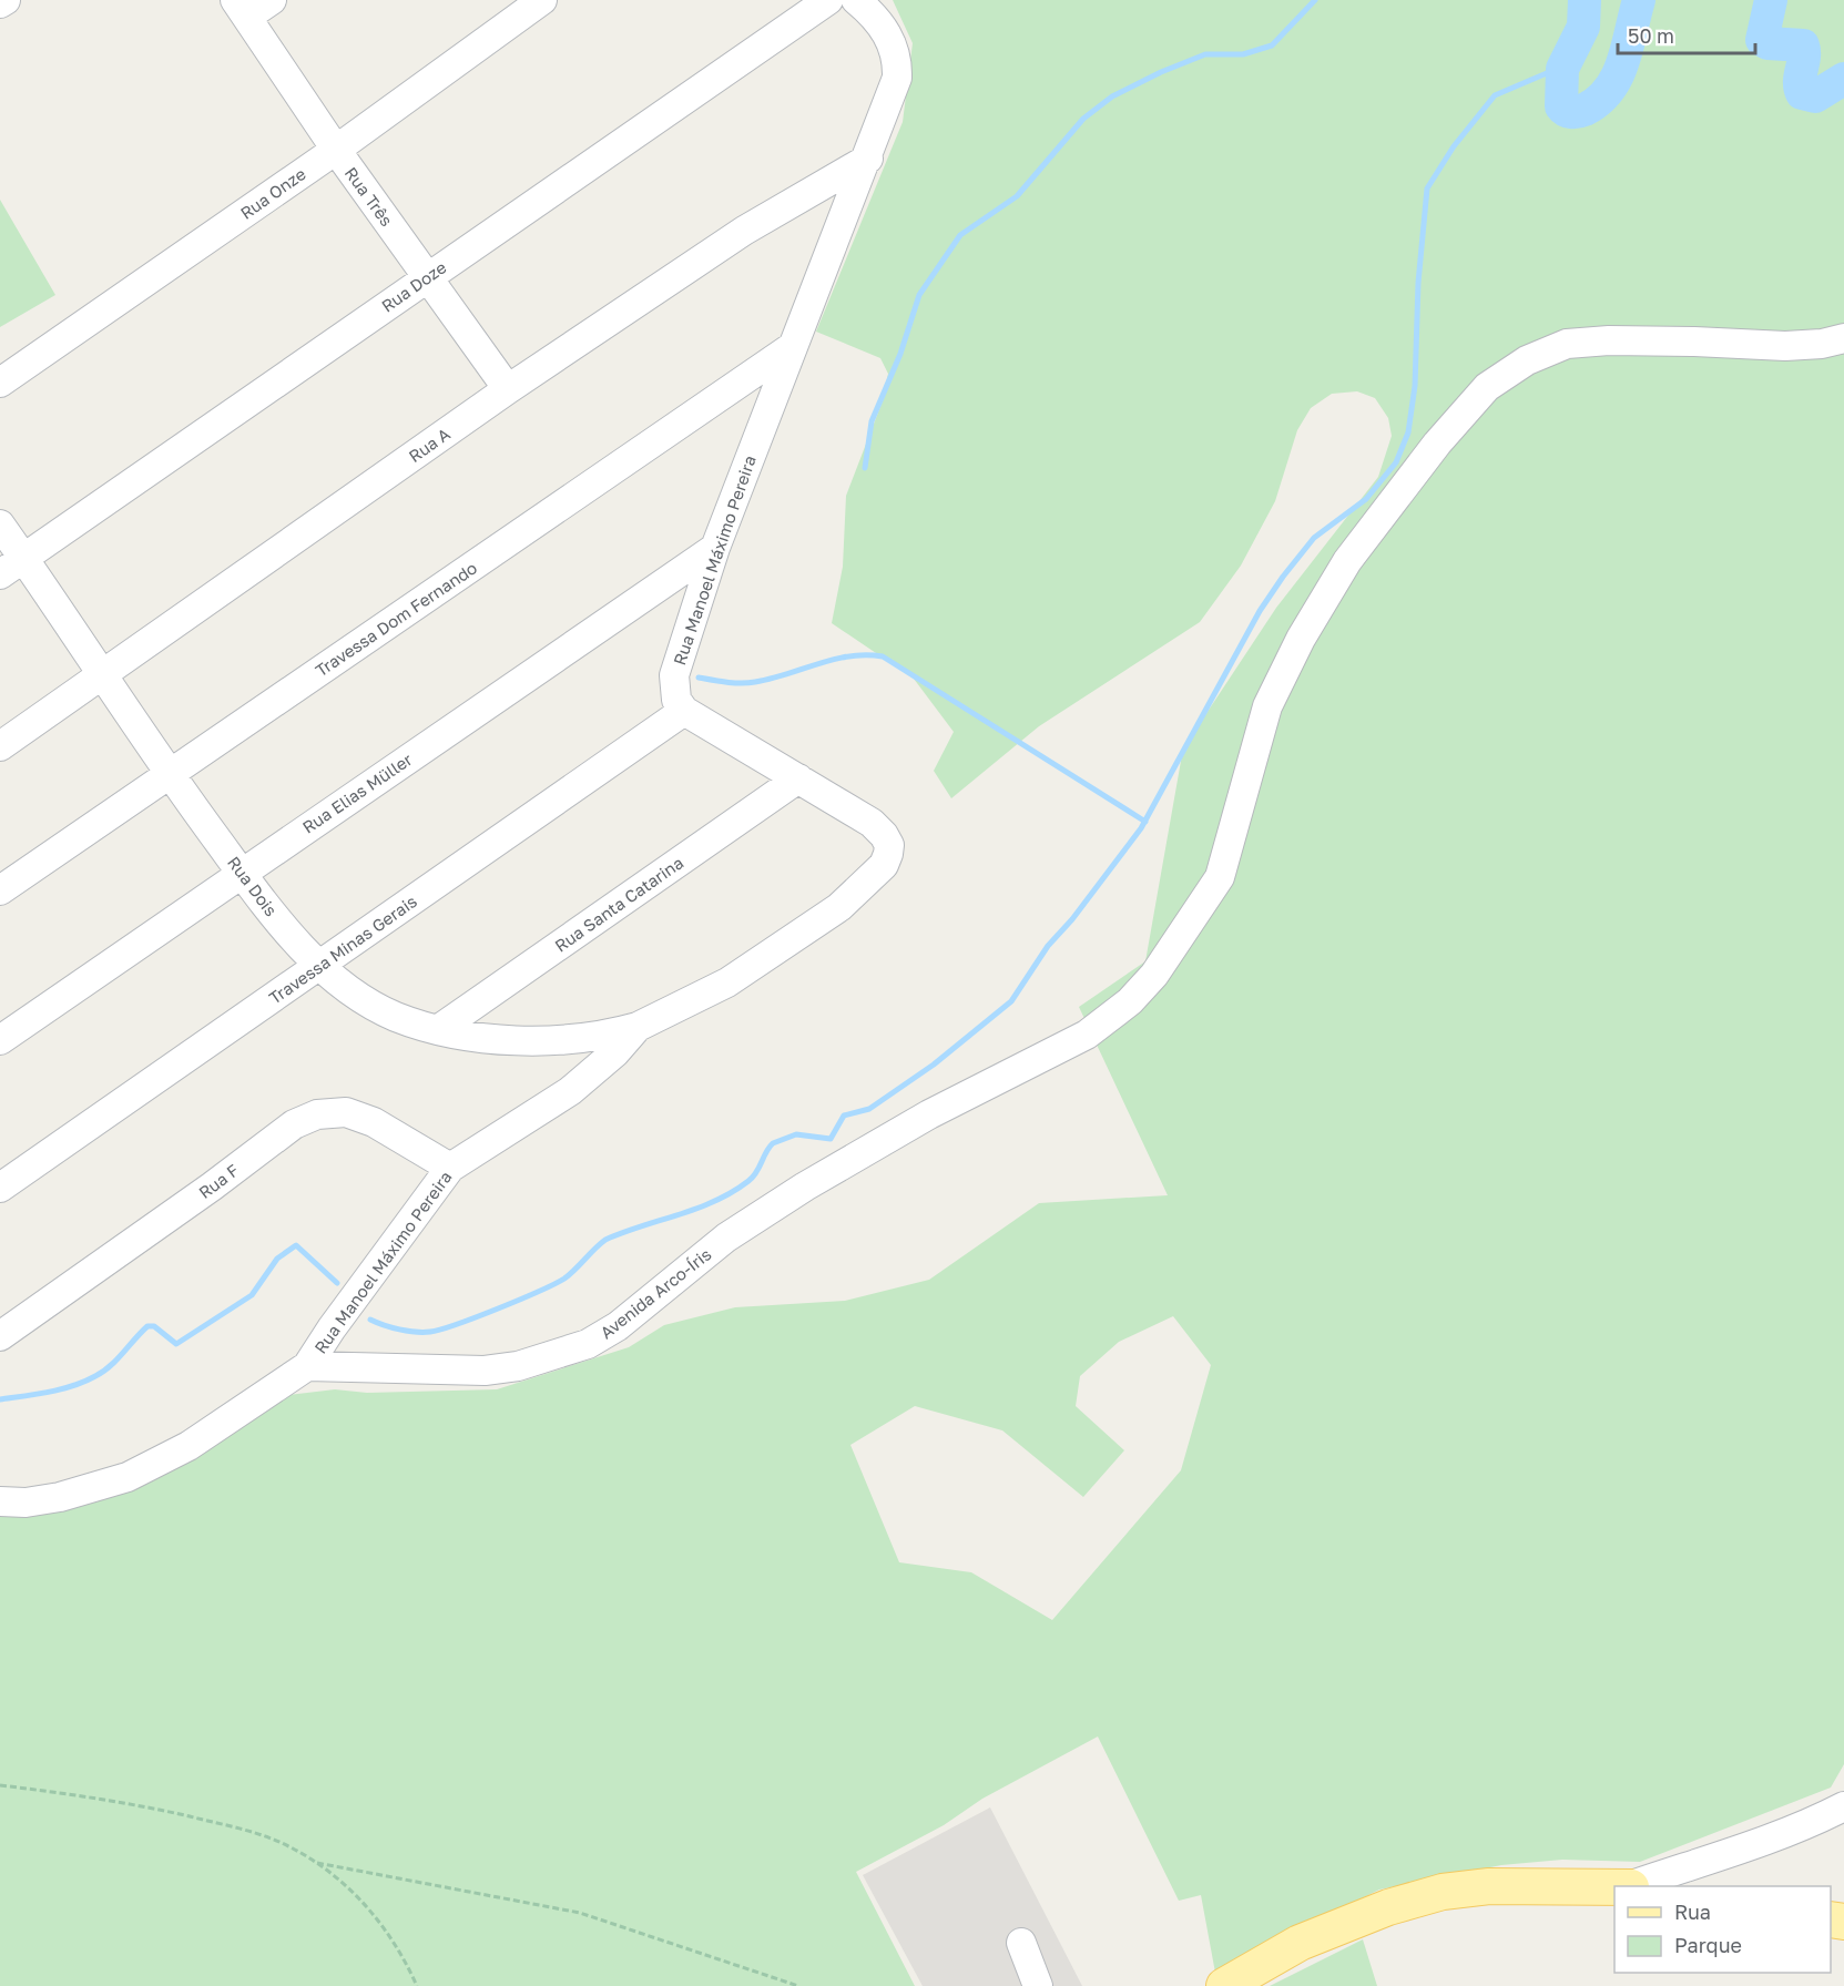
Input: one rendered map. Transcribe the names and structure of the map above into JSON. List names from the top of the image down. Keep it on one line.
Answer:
{"streets":{"street":["Rua Onze","Rua Três","Rua Doze","Rua A","Rua Manoel Máximo Pereira","Travessa Dom Fernando","Rua Elias Müller","Rua Dois","Rua Santa Catarina","Travessa Minas Gerais","Rua F","Avenida Arco-Íris"]},"crossings":[["Rua Onze","Rua Três"],["Rua Três","Rua Doze"],["Rua Três","Rua A"],["Rua Doze","Rua Dois"],["Rua A","Rua Manoel Máximo Pereira"],["Rua A","Rua Dois"],["Rua Manoel Máximo Pereira","Travessa Dom Fernando"],["Rua Manoel Máximo Pereira","Rua Elias Müller"],["Rua Manoel Máximo Pereira","Rua Dois"],["Rua Manoel Máximo Pereira","Rua Santa Catarina"],["Rua Manoel Máximo Pereira","Travessa Minas Gerais"],["Rua Manoel Máximo Pereira","Rua F"],["Rua Manoel Máximo Pereira","Avenida Arco-Íris"],["Travessa Dom Fernando","Rua Dois"],["Rua Elias Müller","Rua Dois"],["Rua Dois","Rua Santa Catarina"],["Rua Dois","Travessa Minas Gerais"]],"legend":["Rua","Parque"],"scale_bar":"50 m"}
